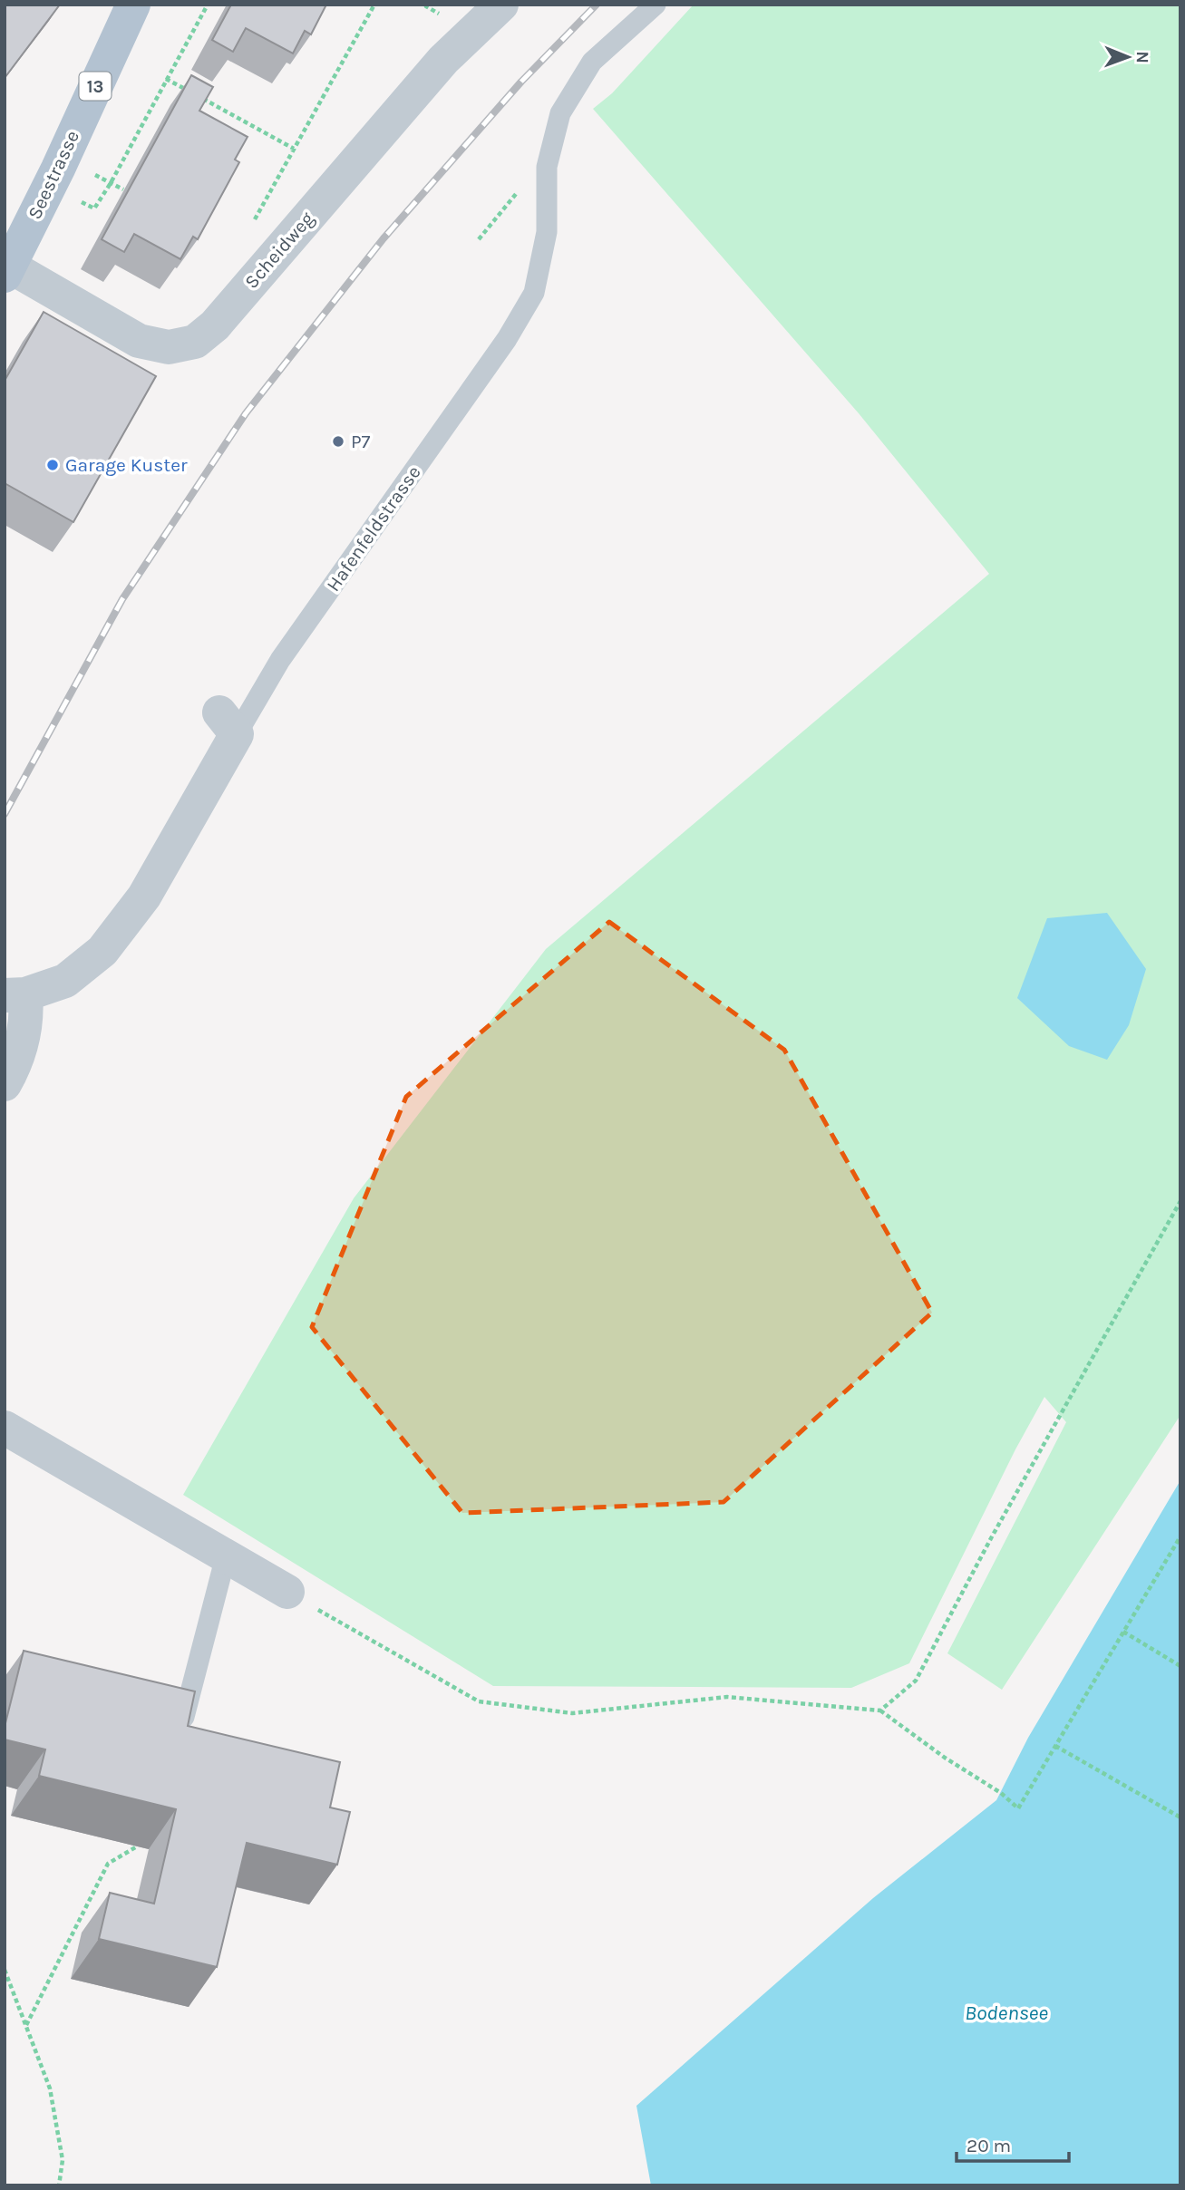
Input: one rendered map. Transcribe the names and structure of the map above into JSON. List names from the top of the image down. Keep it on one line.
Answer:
{"streets":{"main road":["13","Seestrasse"],"street":["Scheidweg","Hafenfeldstrasse"]},"crossings":[["Seestrasse","Scheidweg"]],"water":["Bodensee"],"places":["P7","Garage Kuster"],"scale_bar":"20 m","north":"right"}
